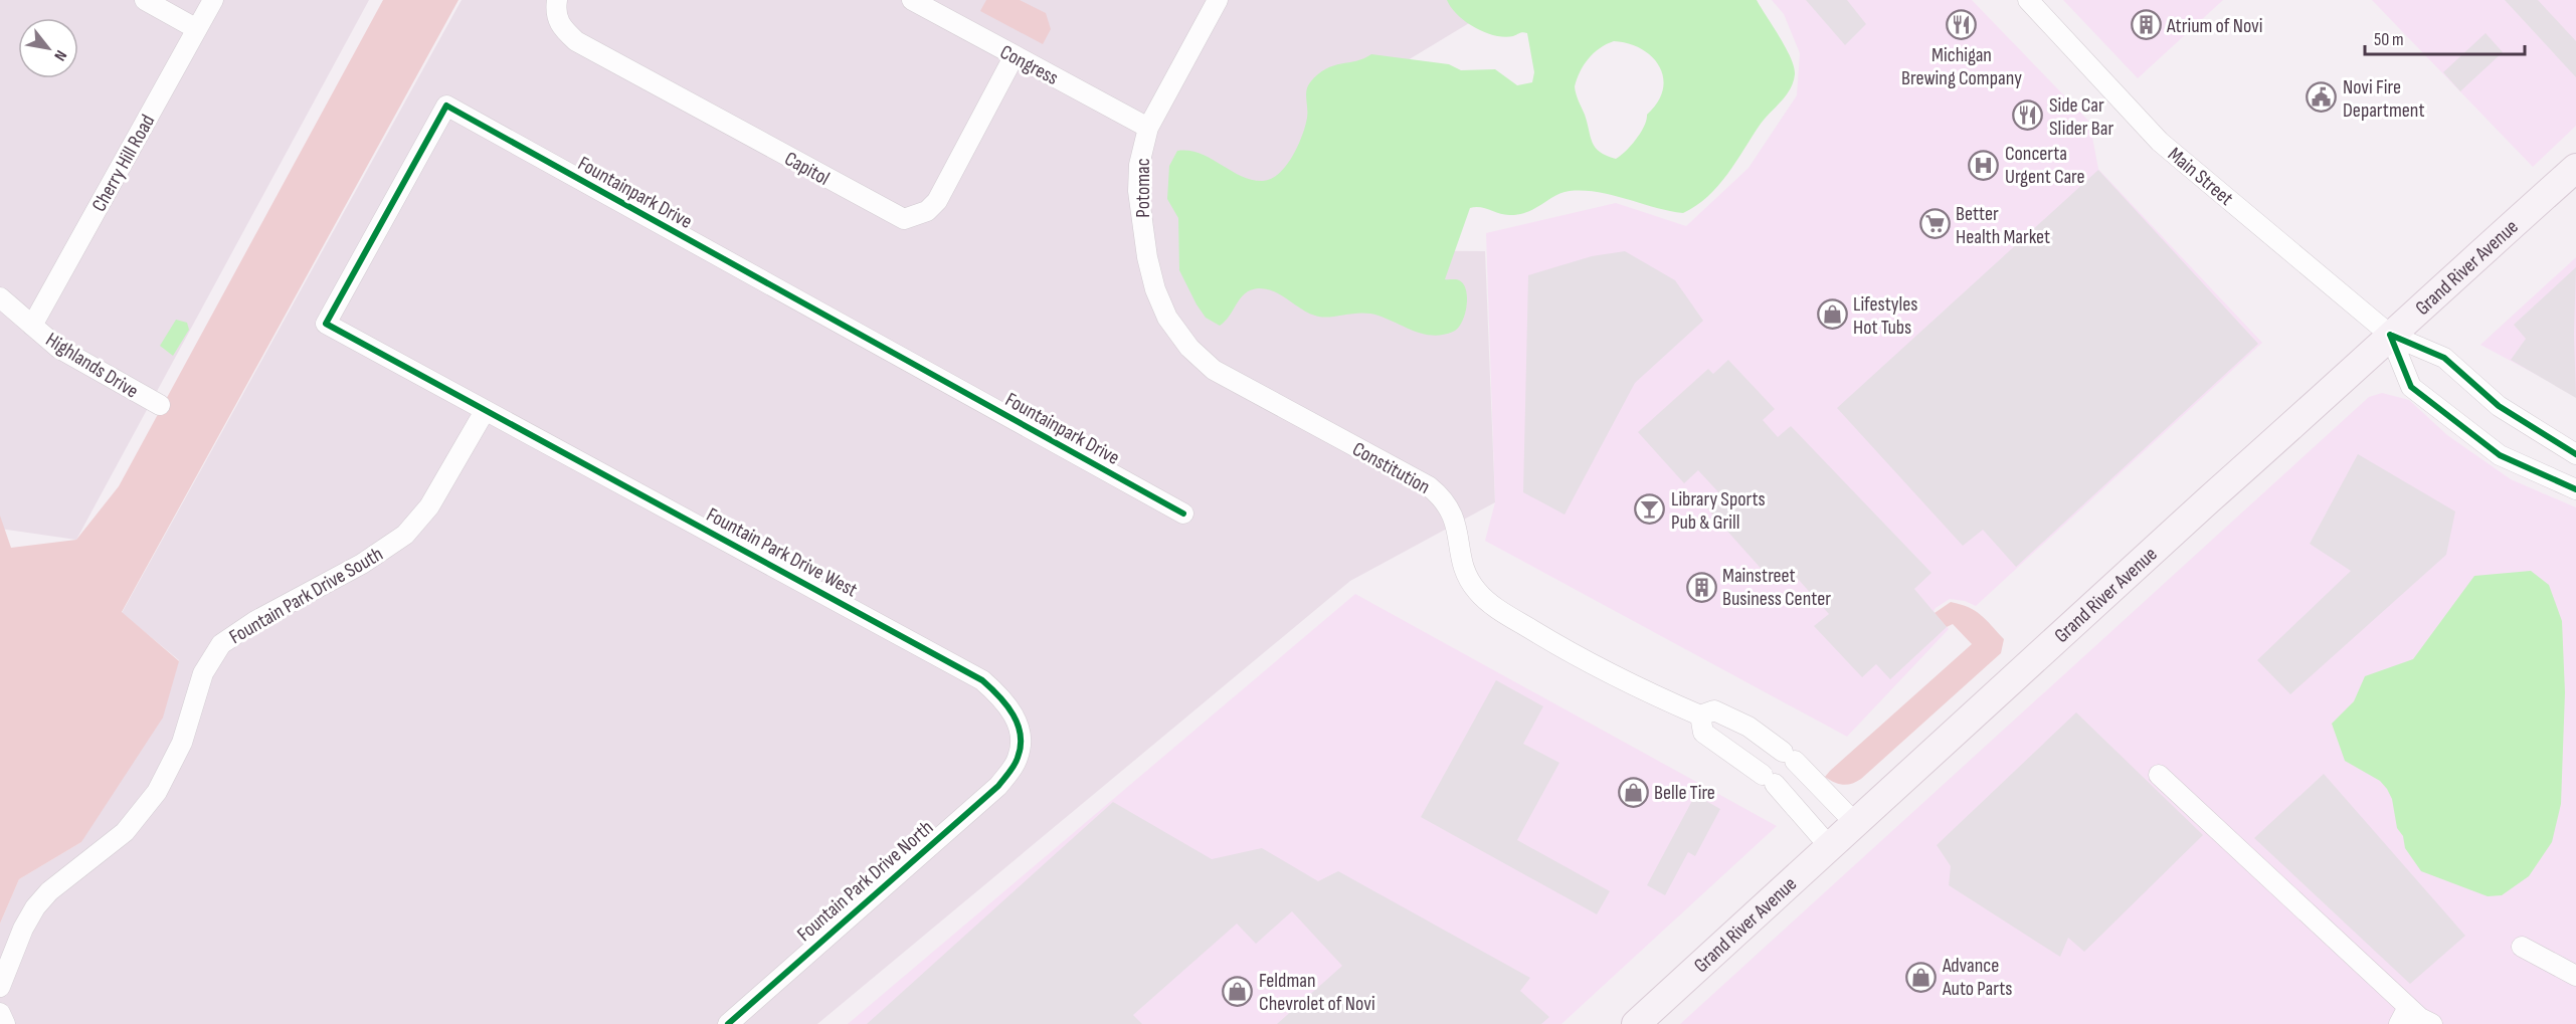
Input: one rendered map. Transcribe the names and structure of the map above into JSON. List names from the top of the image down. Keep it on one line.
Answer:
{"streets":{"main road":["Grand River Avenue"],"street":["Congress","Cherry Hill Road","Capitol","Main Street","Potomac","Fountainpark Drive","Highlands Drive","Constitution","Fountain Park Drive West","Fountain Park Drive South","Fountain Park Drive North"]},"crossings":[["Congress","Capitol"],["Congress","Potomac"],["Cherry Hill Road","Highlands Drive"],["Main Street","Grand River Avenue"],["Potomac","Constitution"],["Fountainpark Drive","Fountain Park Drive West"],["Fountainpark Drive","Fountain Park Drive South"],["Grand River Avenue","Constitution"],["Fountain Park Drive West","Fountain Park Drive South"],["Fountain Park Drive West","Fountain Park Drive North"]],"places":{"restaurant":["Michigan Brewing Company","Side Car Slider Bar"],"building":["Atrium of Novi","Mainstreet Business Center"],"public building":["Novi Fire Department"],"hospital":["Concerta Urgent Care"],"supermarket":["Better Health Market"],"shop":["Lifestyles Hot Tubs","Belle Tire","Advance Auto Parts","Feldman Chevrolet of Novi"],"bar":["Library Sports Pub & Grill"]},"scale_bar":"50 m","north":"bottom right"}
